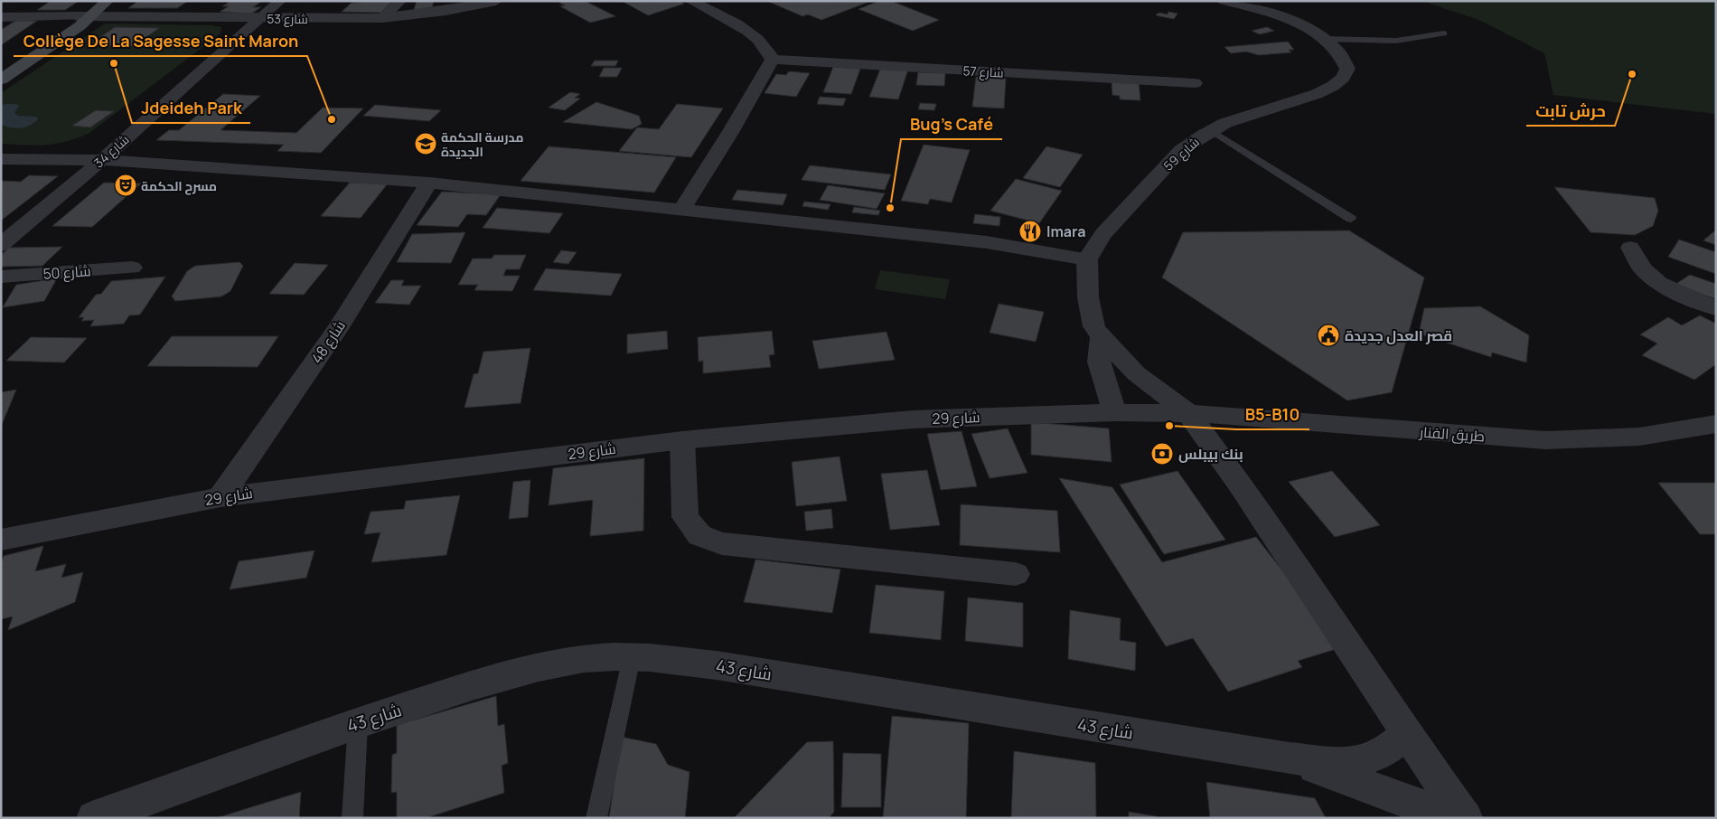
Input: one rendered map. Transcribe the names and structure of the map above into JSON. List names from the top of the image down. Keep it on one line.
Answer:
{"streets":{"street":["شارع 53","شارع 57","شارع 34","شارع 59","شارع 50","شارع 48","شارع 29","طريق الفنار","شارع 43"]},"crossings":[["شارع 53","شارع 34"],["شارع 48","شارع 29"],["شارع 29","طريق الفنار"]],"places":{"other":["Jdeideh Park","حرش تابت","Collège De La Sagesse Saint Maron","Bug's Café","B5-B10"],"school or university":["مدرسة الحكمة الجديدة"],"theatre":["مسرح الحكمة"],"restaurant":["Imara"],"public building":["قصر العدل جديدة"],"bank":["بنك بيبلس"]}}
